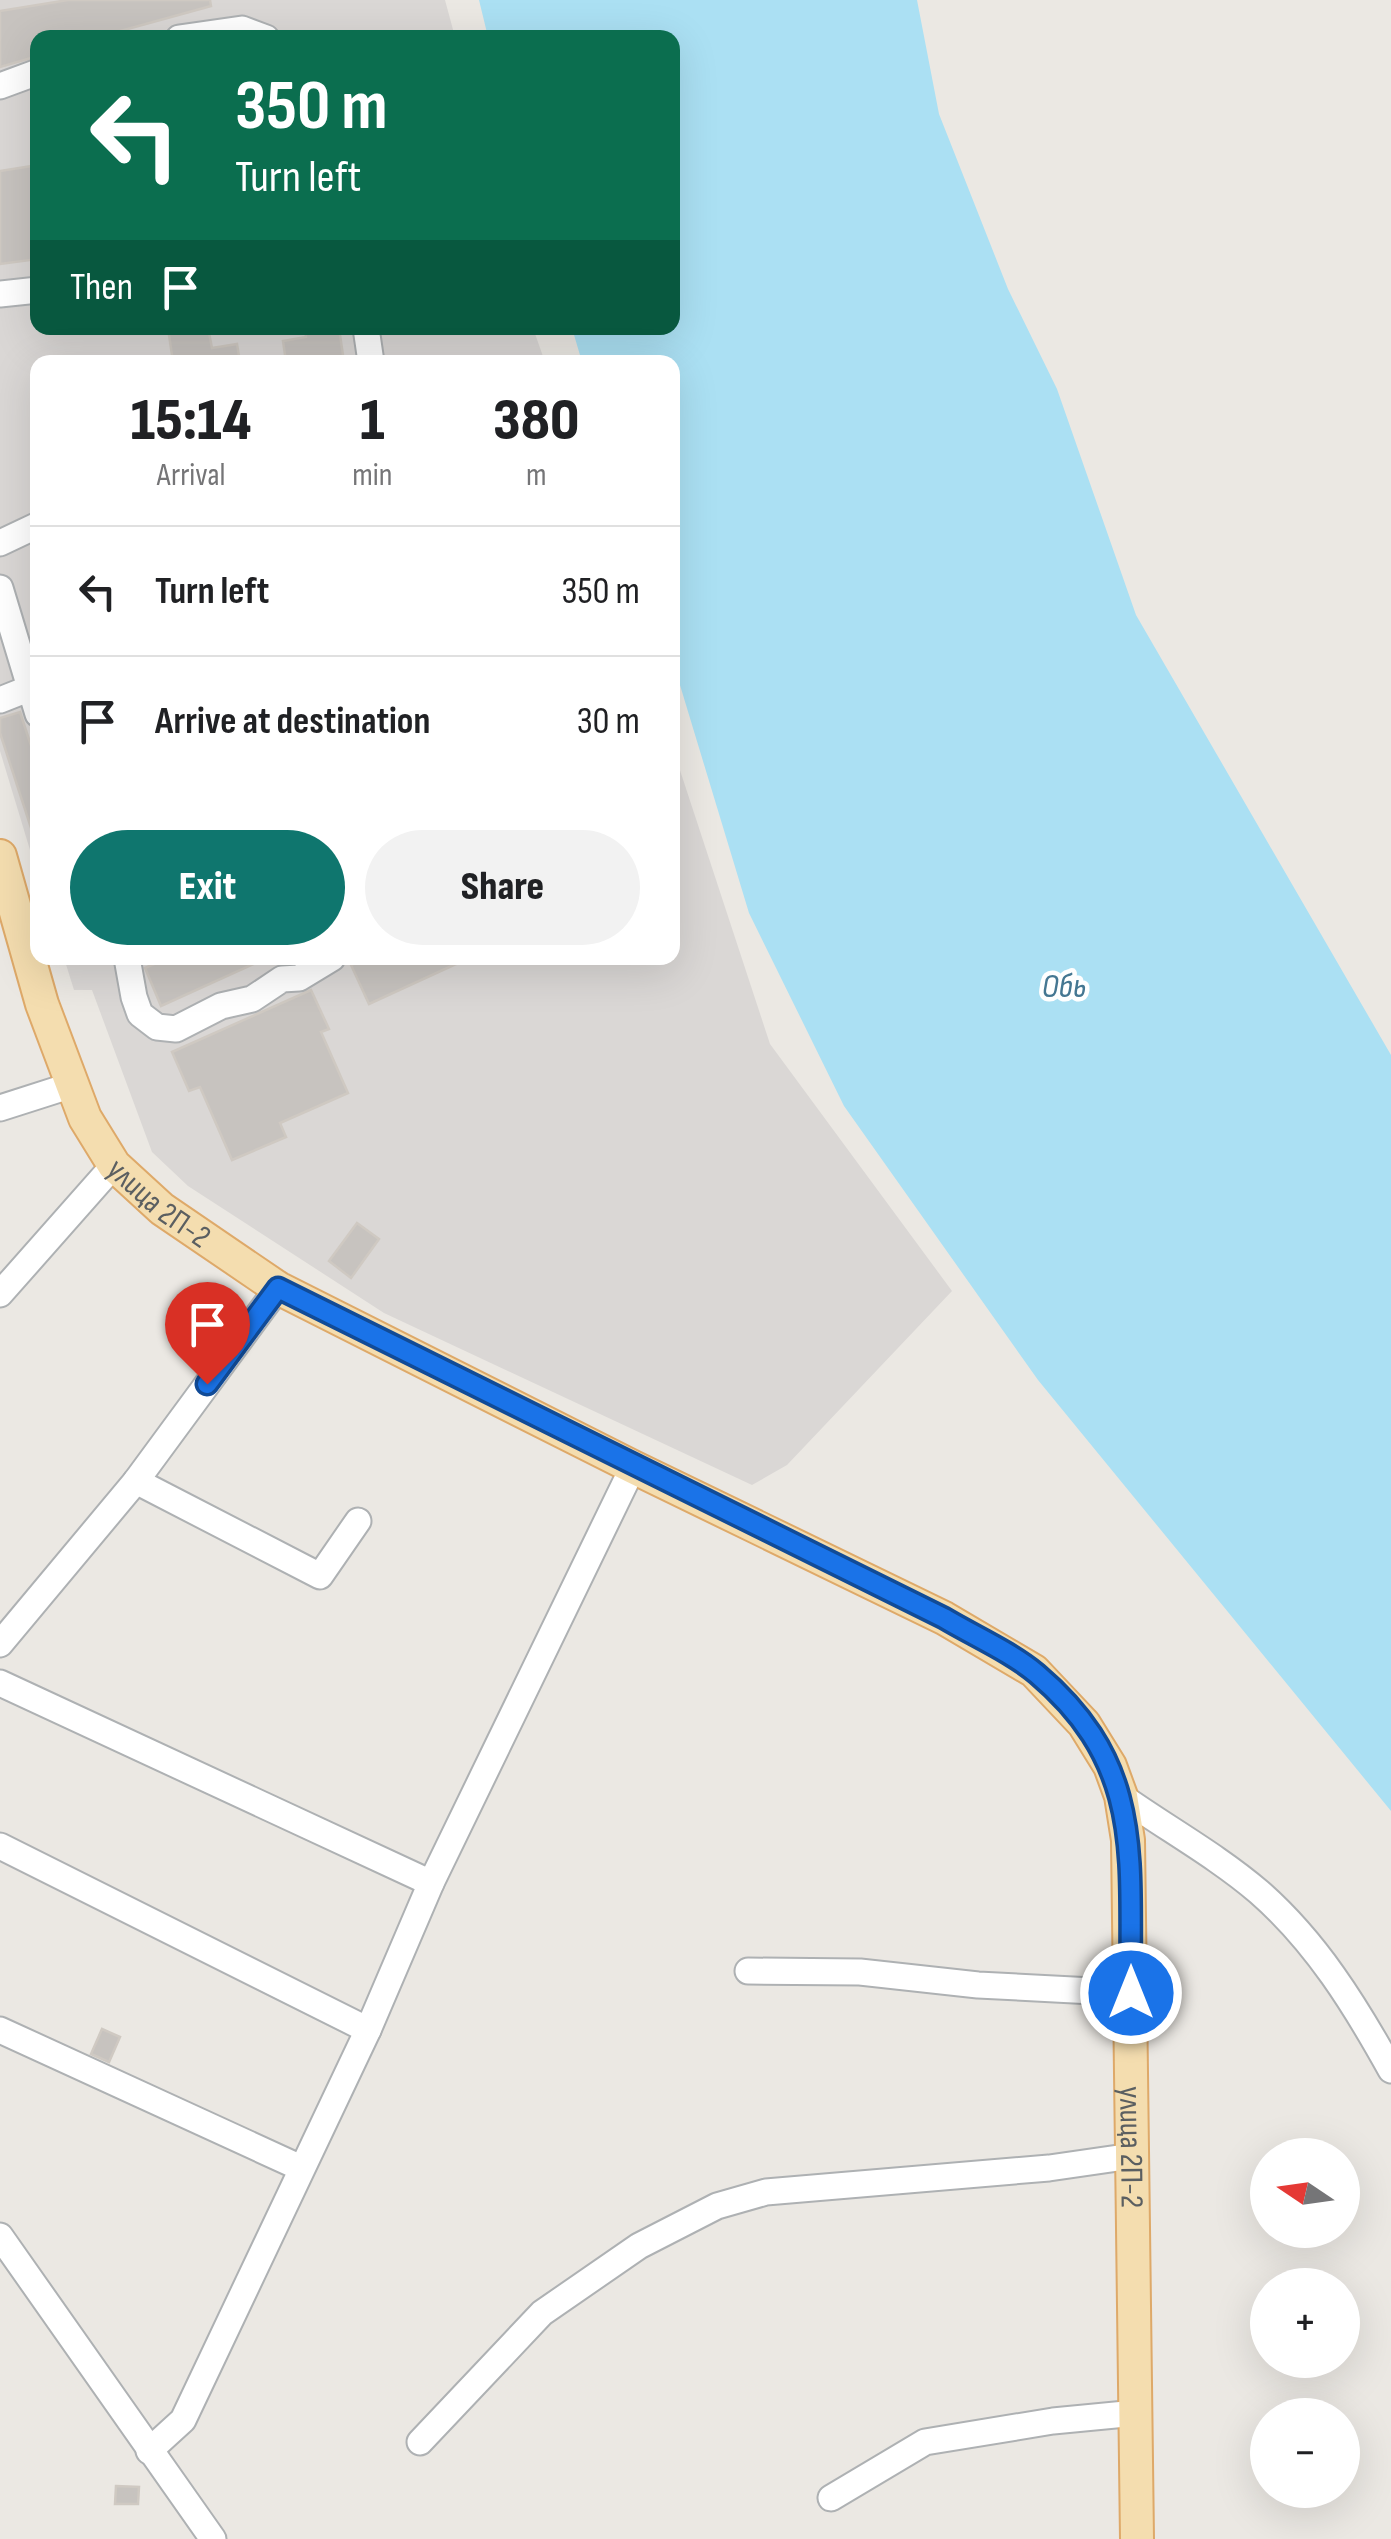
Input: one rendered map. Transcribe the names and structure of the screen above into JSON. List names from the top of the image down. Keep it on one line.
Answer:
{"streets":{"main road":["улица 2П-2"]},"water":["Обь"],"north":"left","page":{"turn":["350 m","Turn left"],"then":"Then","eta":["15:14","Arrival","1","min","380","m"],"list":[{"name":"Turn left","value":"350 m"},{"name":"Arrive at destination","value":"30 m"}],"buttons":["Exit","Share"],"map_buttons":["+","−"]}}
